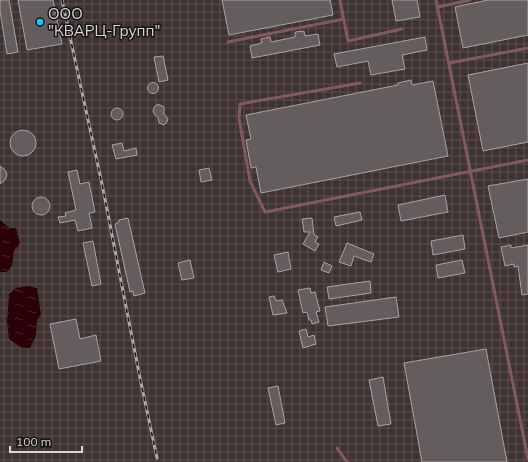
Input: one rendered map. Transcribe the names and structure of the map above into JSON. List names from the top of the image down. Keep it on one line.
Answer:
{"places":["ООО \"КВАРЦ-Групп\""],"scale_bar":"100 m"}
